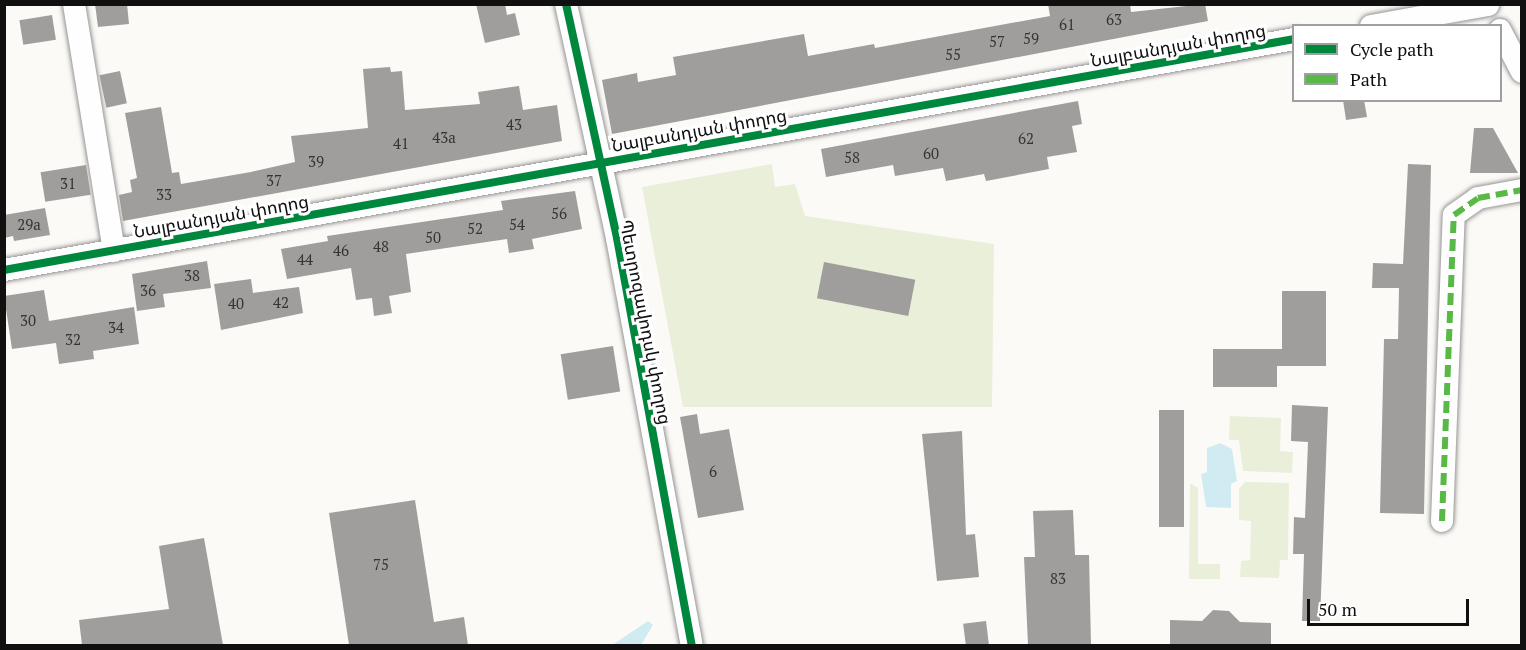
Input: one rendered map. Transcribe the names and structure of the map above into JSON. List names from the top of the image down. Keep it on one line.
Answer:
{"streets":{"street":["Նալբանդյան փողոց","Պետրոզավոդսկ փողոց"]},"crossings":[["Նալբանդյան փողոց","Պետրոզավոդսկ փողոց"]],"house_numbers":["63","61","59","57","55","43","43a","62","41","60","58","39","37","31","33","56","29a","54","52","50","48","46","44","38","36","42","40","30","34","32","6","75","83"],"legend":["Cycle path","Path"],"scale_bar":"50 m"}
